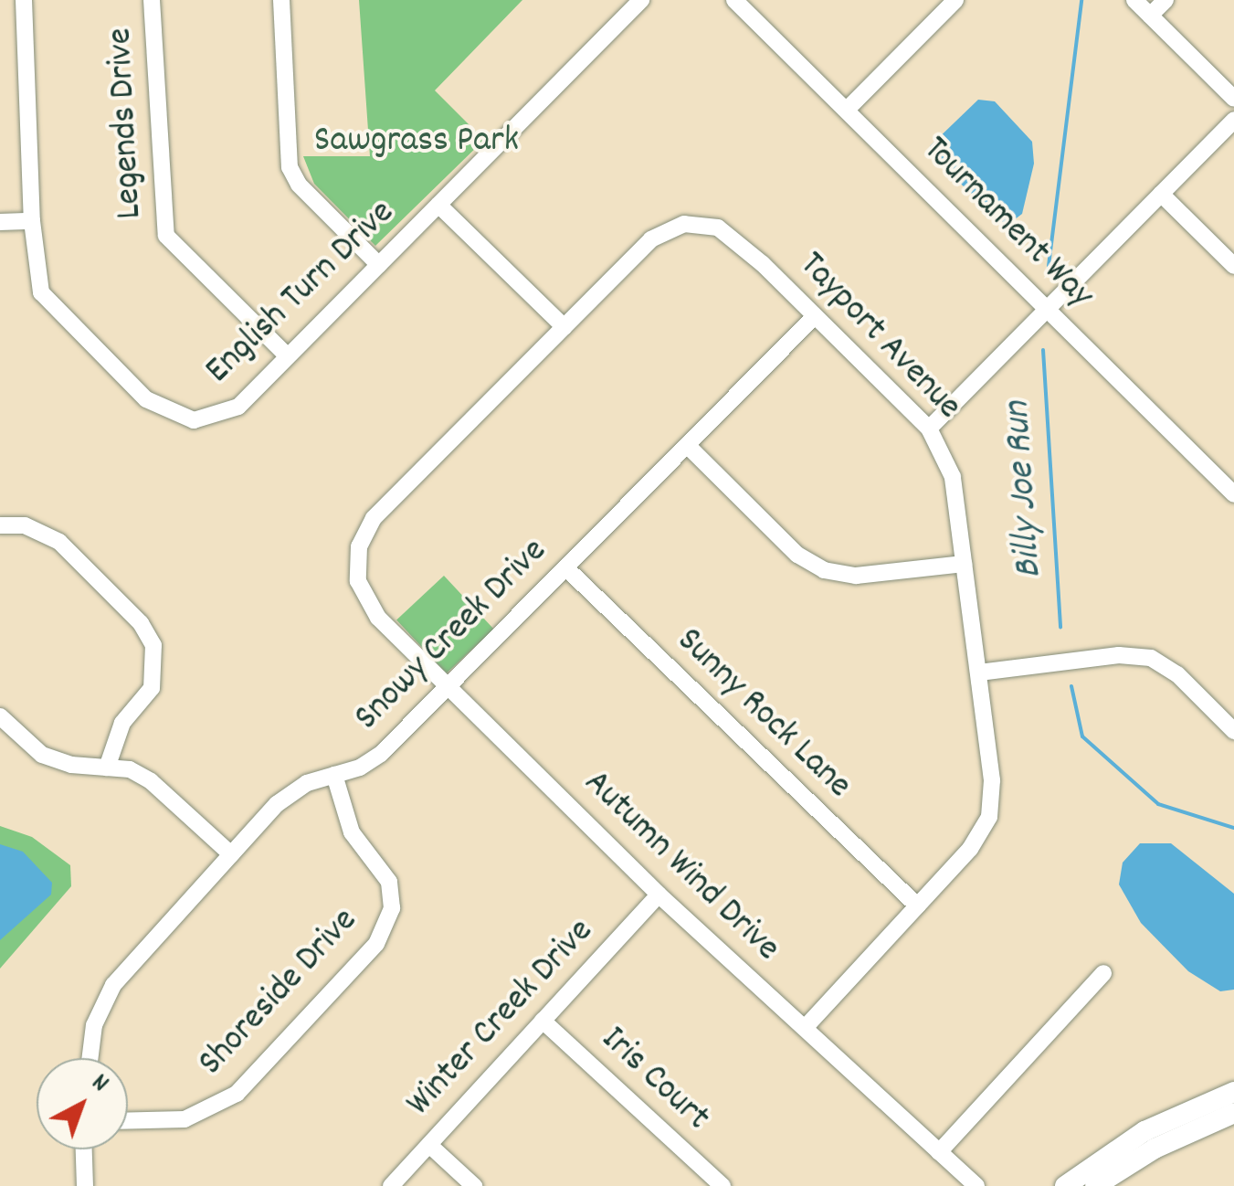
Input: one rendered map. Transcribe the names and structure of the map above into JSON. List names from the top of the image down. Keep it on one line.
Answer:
{"streets":{"street":["Legends Drive","Tournament Way","English Turn Drive","Tayport Avenue","Snowy Creek Drive","Sunny Rock Lane","Autumn Wind Drive","Shoreside Drive","Winter Creek Drive","Iris Court"]},"crossings":[["Legends Drive","English Turn Drive"],["Tayport Avenue","Snowy Creek Drive"],["Tayport Avenue","Sunny Rock Lane"],["Tayport Avenue","Autumn Wind Drive"],["Snowy Creek Drive","Sunny Rock Lane"],["Snowy Creek Drive","Autumn Wind Drive"],["Snowy Creek Drive","Shoreside Drive"],["Autumn Wind Drive","Winter Creek Drive"],["Winter Creek Drive","Iris Court"]],"water":["Billy Joe Run"],"parks":["Sawgrass Park"],"north":"top right"}
